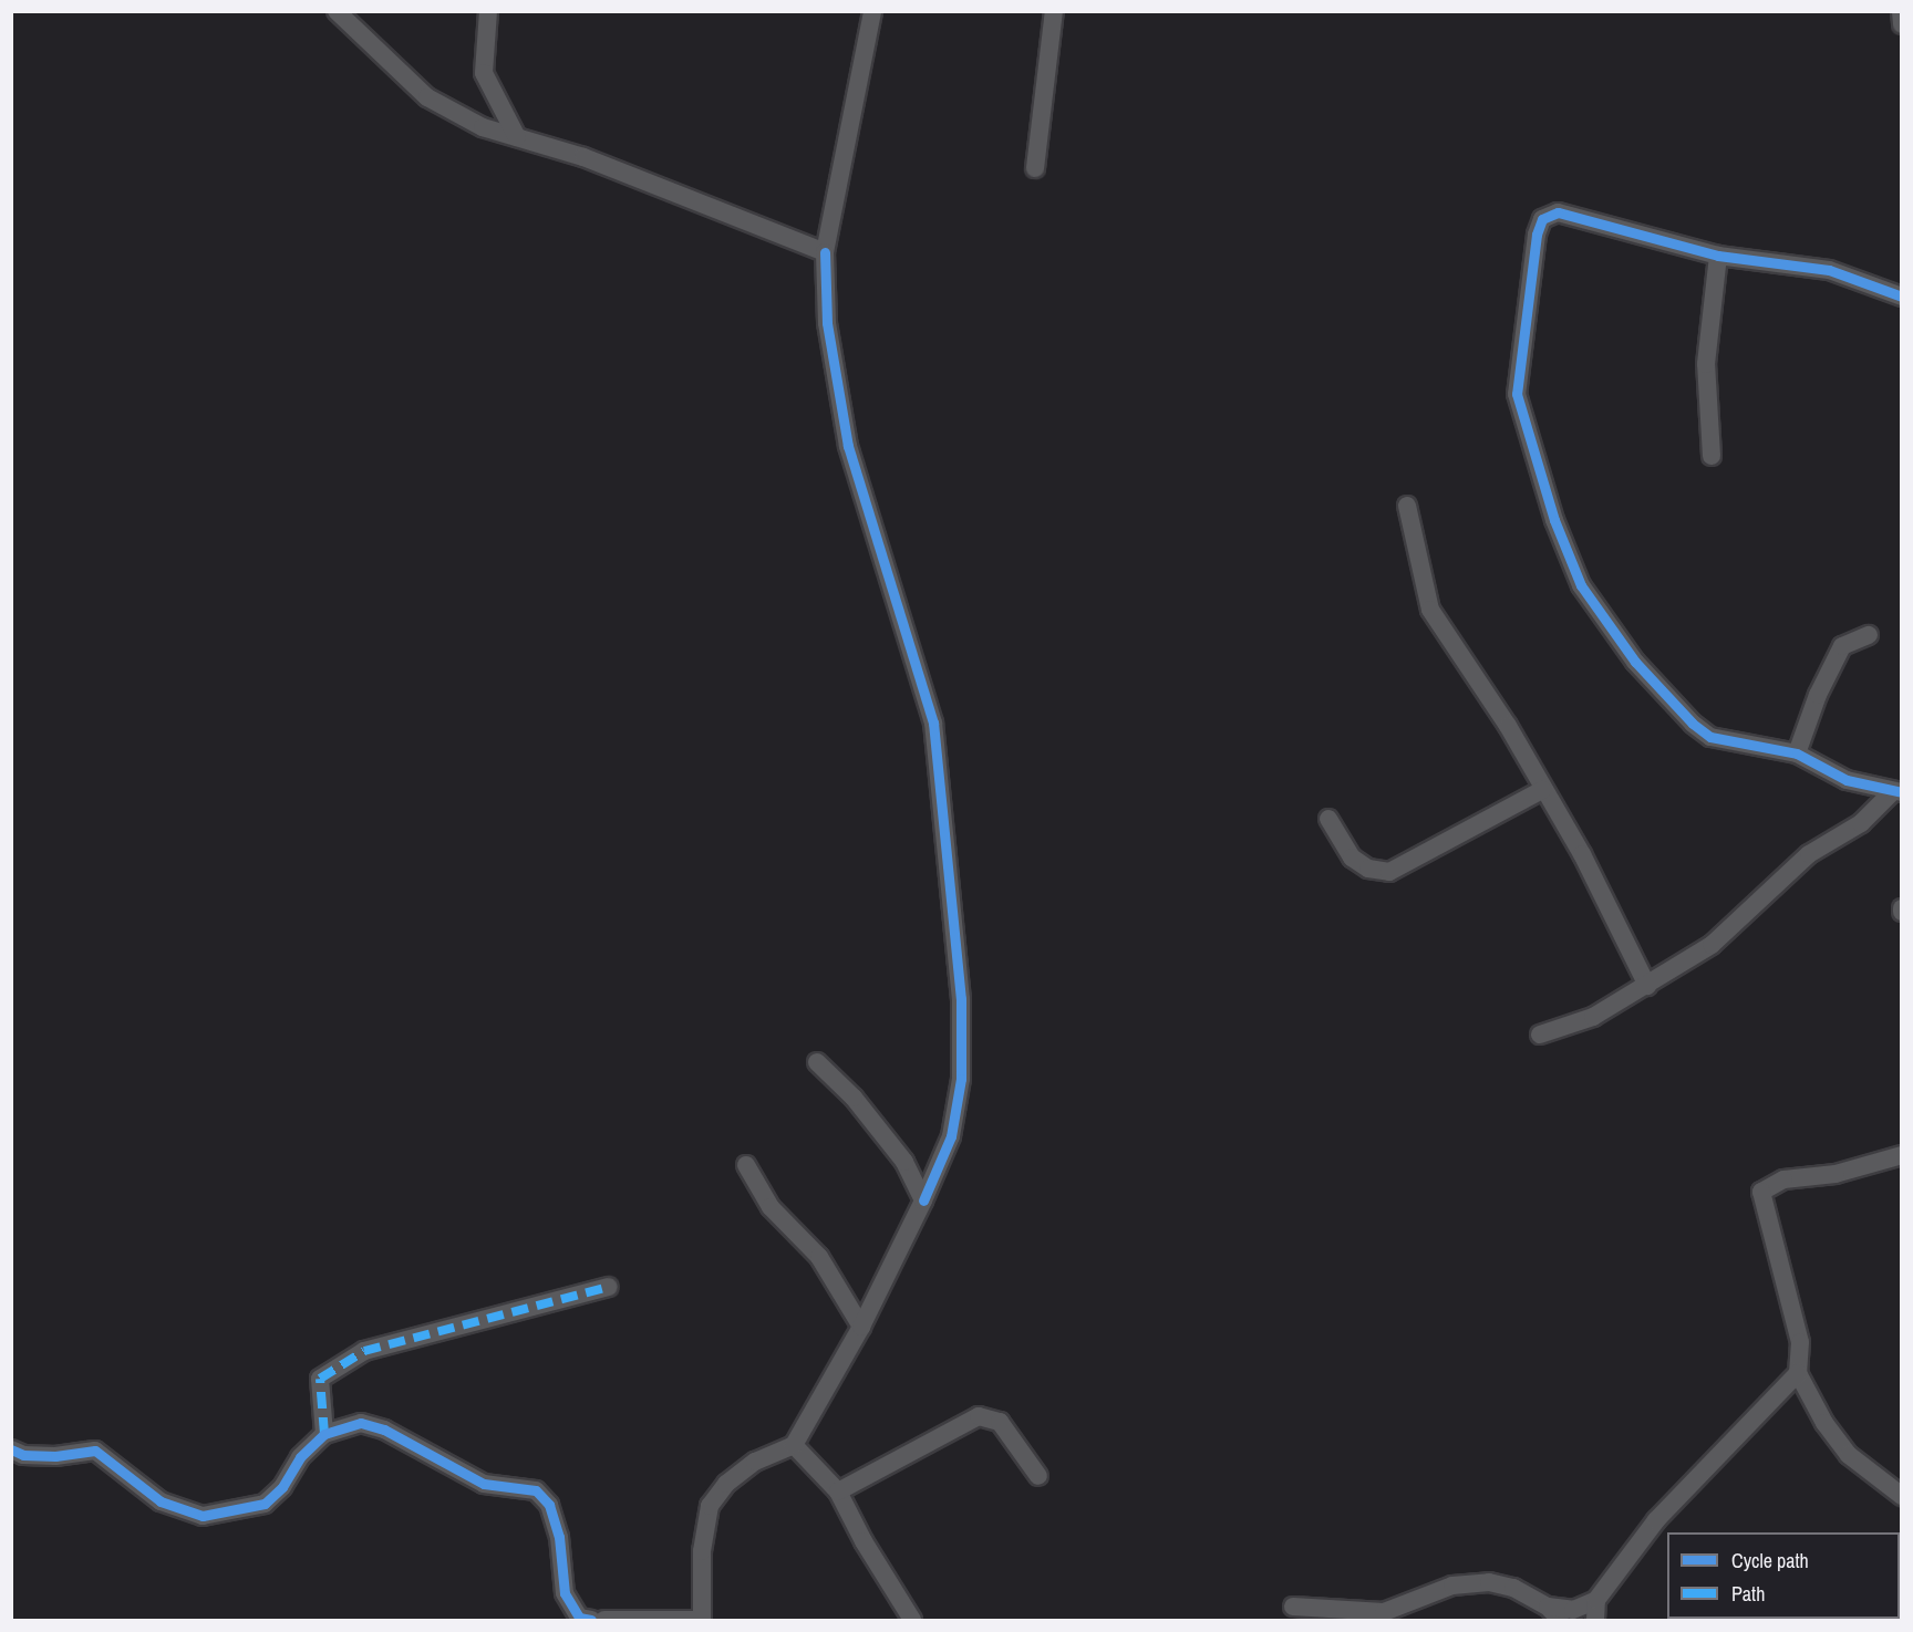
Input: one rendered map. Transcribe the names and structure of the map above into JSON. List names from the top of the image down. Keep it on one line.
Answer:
{"legend":["Cycle path","Path"]}
